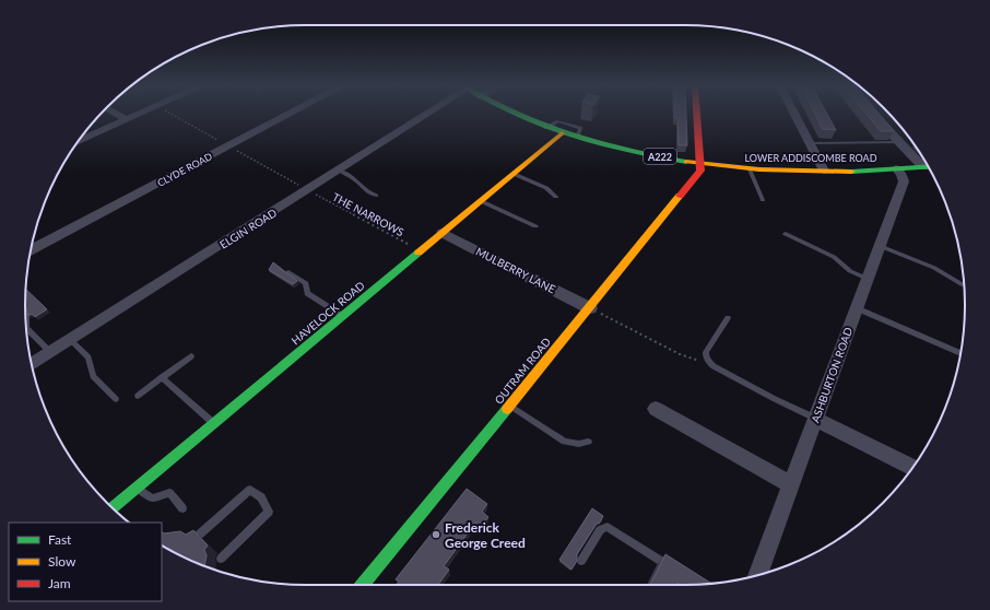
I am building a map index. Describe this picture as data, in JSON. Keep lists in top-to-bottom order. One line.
{"streets":{"street":["A222","LOWER ADDISCOMBE ROAD","CLYDE ROAD","ELGIN ROAD","MULBERRY LANE","HAVELOCK ROAD","OUTRAM ROAD","ASHBURTON ROAD"],"path":["THE NARROWS"]},"crossings":[["LOWER ADDISCOMBE ROAD","HAVELOCK ROAD"],["LOWER ADDISCOMBE ROAD","OUTRAM ROAD"],["LOWER ADDISCOMBE ROAD","ASHBURTON ROAD"],["THE NARROWS","ELGIN ROAD"],["THE NARROWS","HAVELOCK ROAD"],["MULBERRY LANE","HAVELOCK ROAD"],["MULBERRY LANE","OUTRAM ROAD"]],"places":["Frederick George Creed"],"legend":["Fast","Slow","Jam"]}
